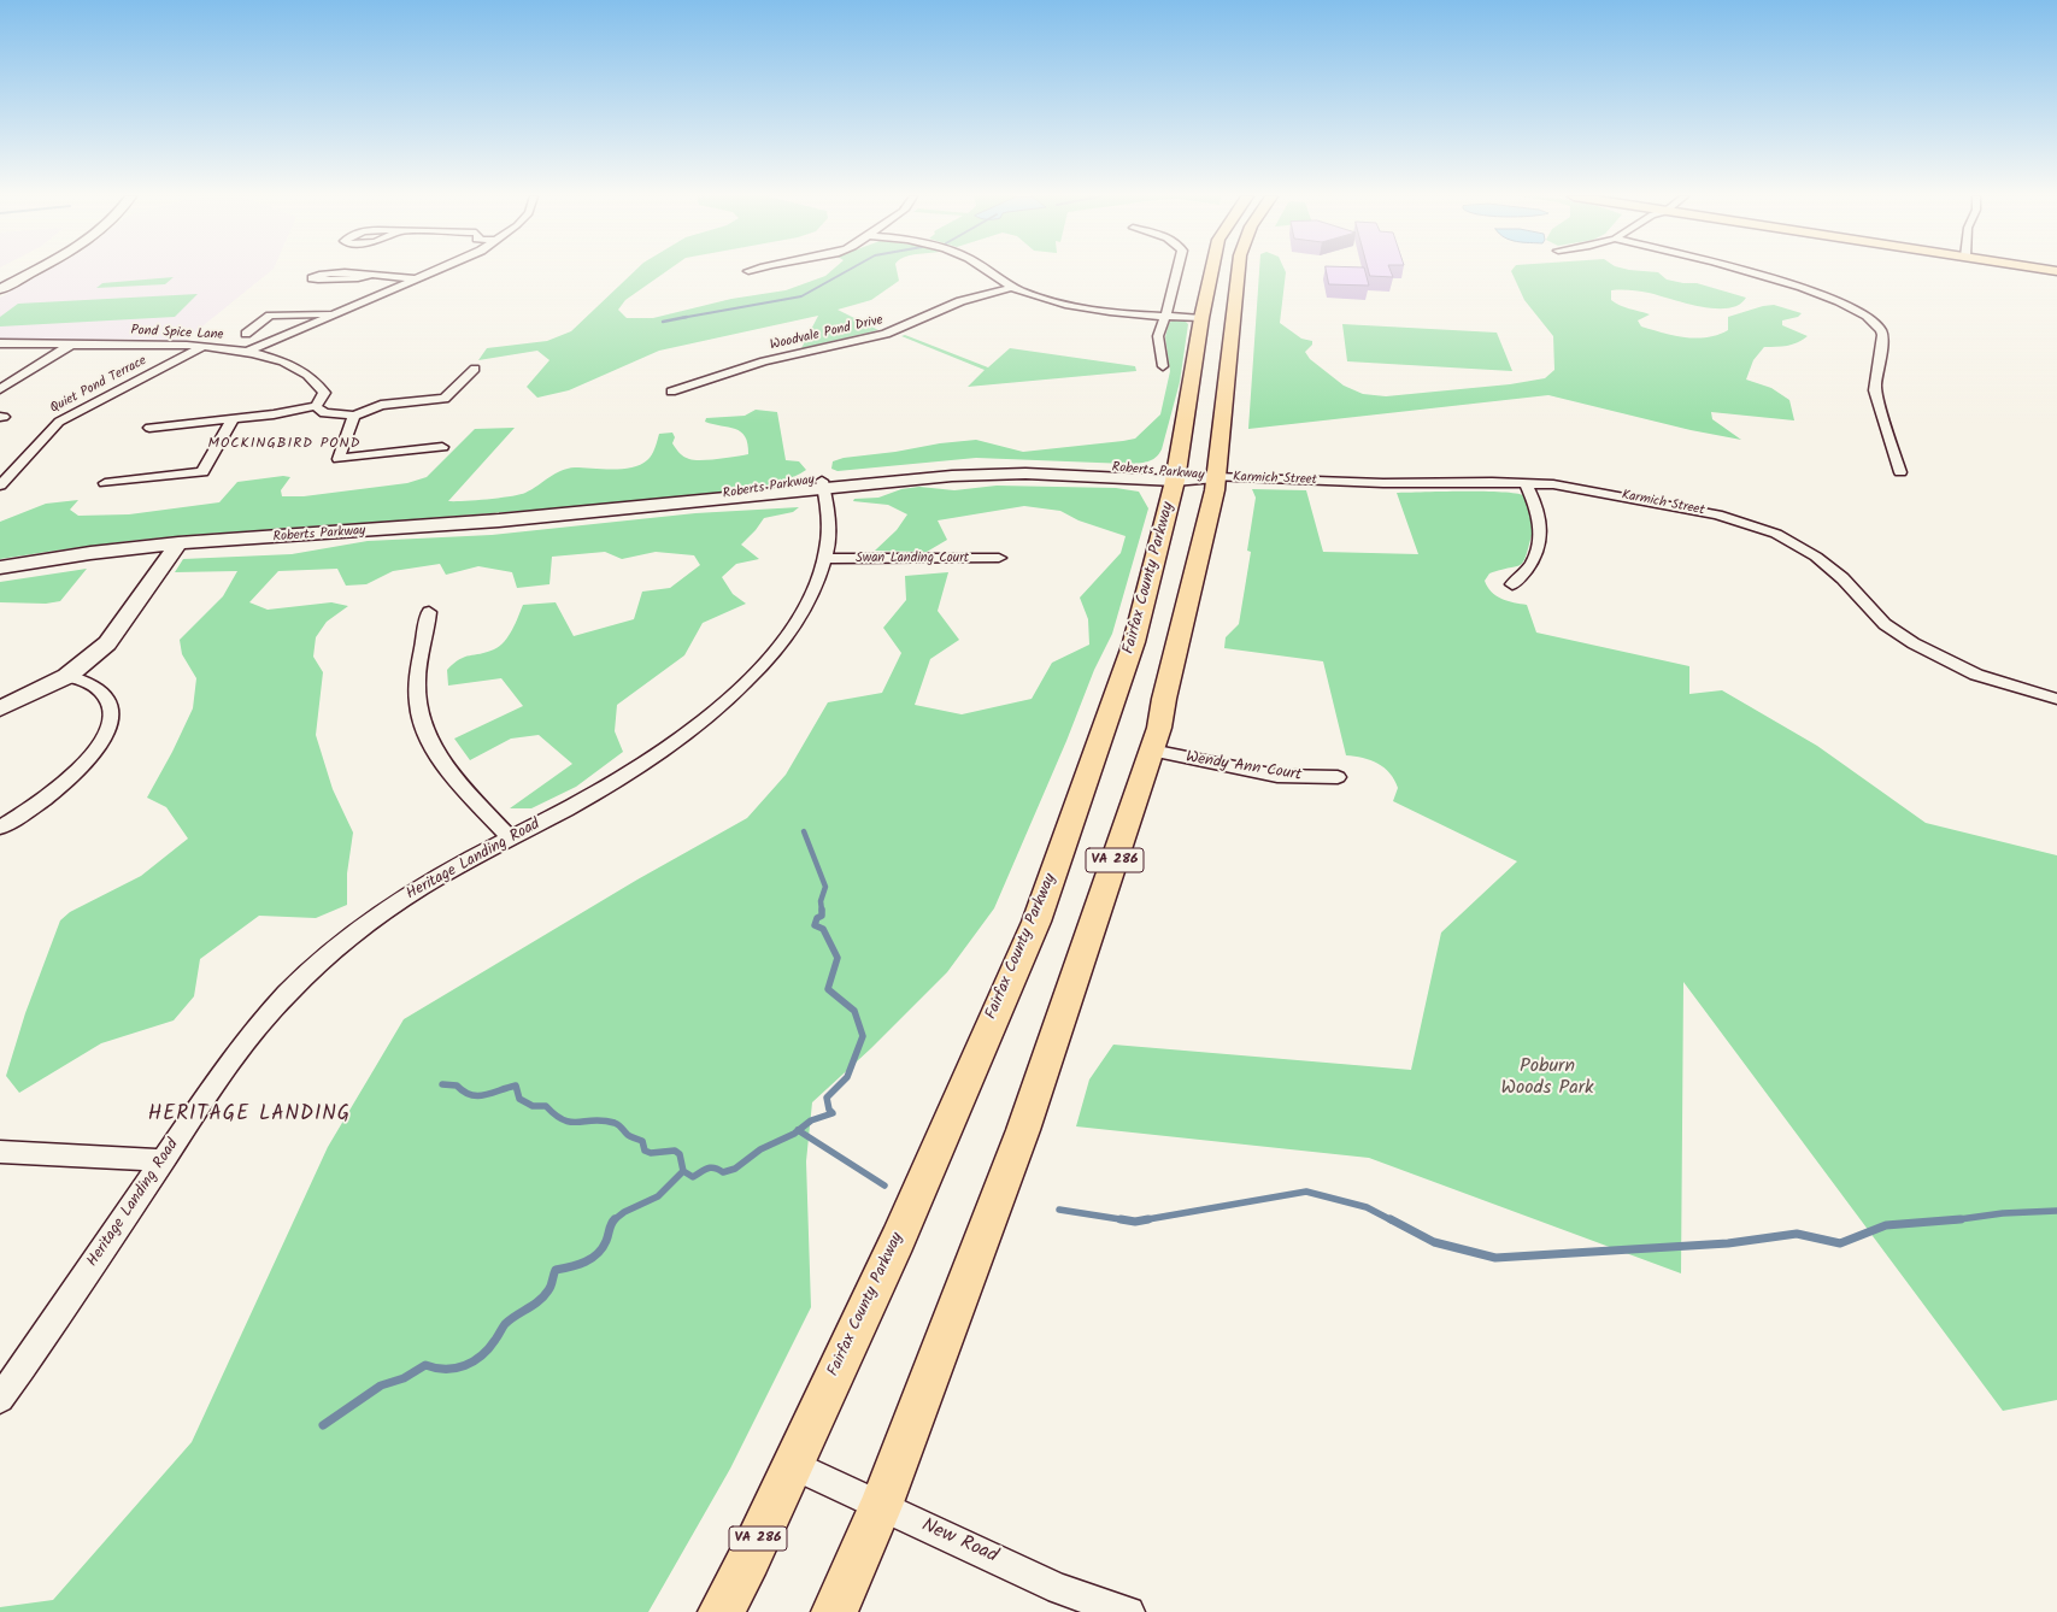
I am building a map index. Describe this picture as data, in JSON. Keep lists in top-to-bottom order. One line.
{"streets":{"main road":["Roberts Parkway","Fairfax County Parkway","VA 286"],"street":["Pond Spice Lane","Woodvale Pond Drive","Quiet Pond Terrace","Karmich Street","Swan Landing Court","Wendy Ann Court","Heritage Landing Road","New Road"]},"crossings":[["Pond Spice Lane","Quiet Pond Terrace"],["Roberts Parkway","Karmich Street"],["Roberts Parkway","Fairfax County Parkway"],["Roberts Parkway","Heritage Landing Road"],["Roberts Parkway","VA 286"],["Karmich Street","VA 286"],["Swan Landing Court","Heritage Landing Road"],["Fairfax County Parkway","New Road"],["Wendy Ann Court","VA 286"],["VA 286","New Road"]],"districts":["MOCKINGBIRD POND","HERITAGE LANDING"],"parks":["Poburn Woods Park"]}
